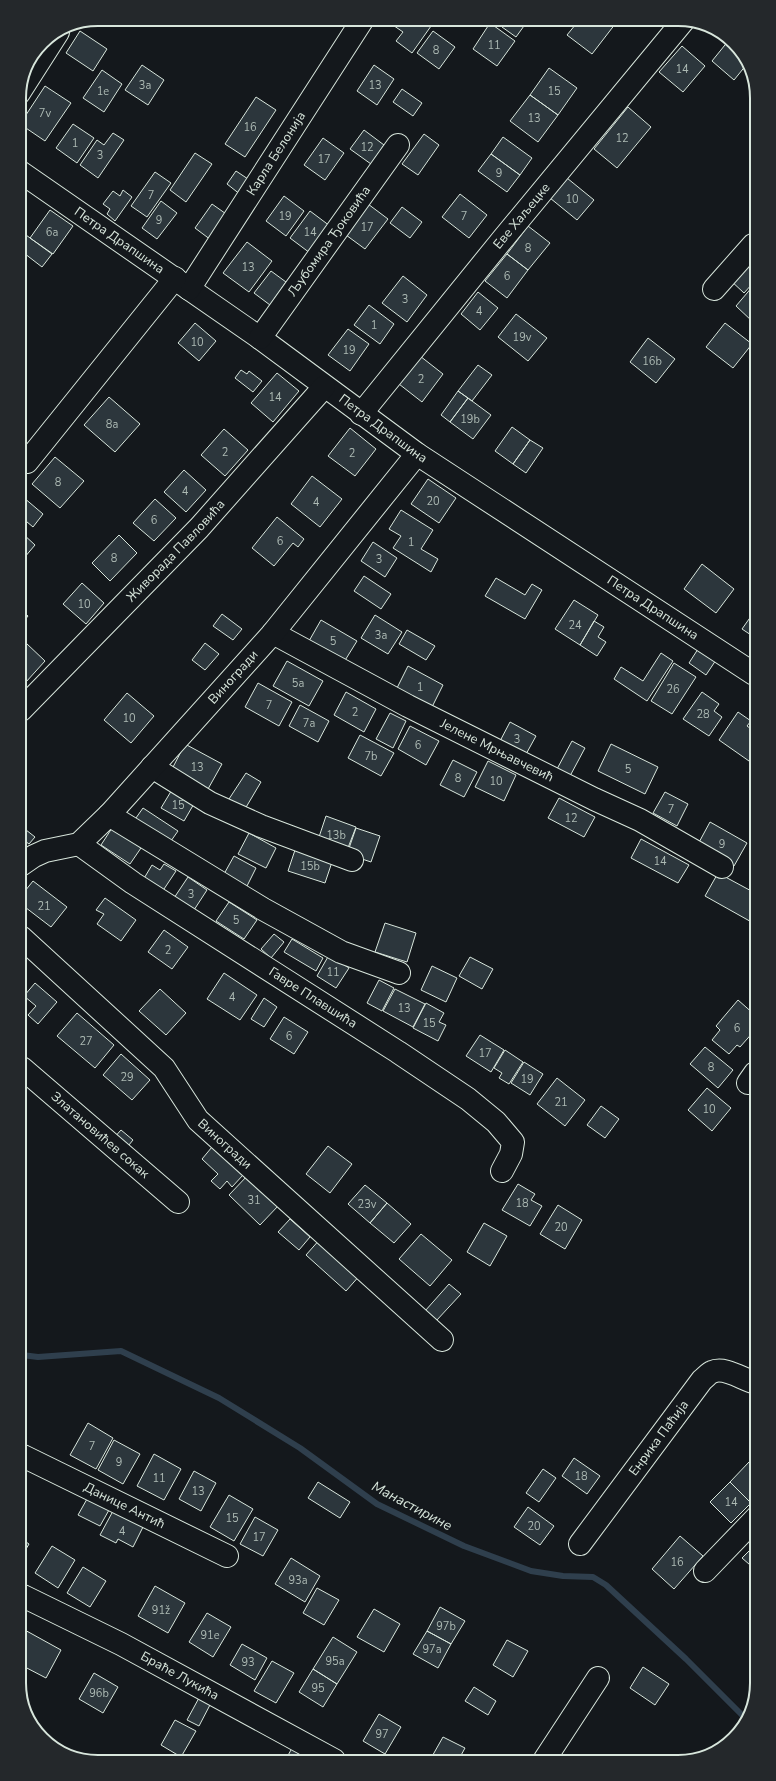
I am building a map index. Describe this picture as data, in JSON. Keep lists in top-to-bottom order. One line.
{"streets":{"street":["Карла Белонија","Еве Хаљецке","Петра Драпшина","Љубомира Ђоковића","Живорада Павловића","Виногради","Јелене Мрњавчевић","Гавре Плавшића","Златановићев сокак","Енрика Паћија","Данице Антић","Браће Лукића"]},"crossings":[["Карла Белонија","Петра Драпшина"],["Еве Хаљецке","Петра Драпшина"],["Петра Драпшина","Љубомира Ђоковића"],["Петра Драпшина","Живорада Павловића"],["Петра Драпшина","Виногради"],["Виногради","Јелене Мрњавчевић"],["Виногради","Гавре Плавшића"]],"water":["Манастирине"],"house_numbers":["11","8","14","3a","13","1e","15","7v","13","16","12","1","12","3","17","9","7","10","19","7","9","17","6a","14","8","13","6","3","4","1","19v","10","19","16b","2","14","19b","8a","2","2","8","4","20","4","6","6","1","8","3","10","24","3a","5","5a","1","26","7","2","28","10","7a","3","6","7b","13","5","8","10","15","7","12","13b","9","14","15b","3","21","5","2","11","4","13","15","6","6","27","17","8","29","19","21","10","31","18","23v","20","7","9","18","11","13","14","15","20","4","17","16","93a","91ž","97b","91e","97a","95a","93","95","96b","97"]}
